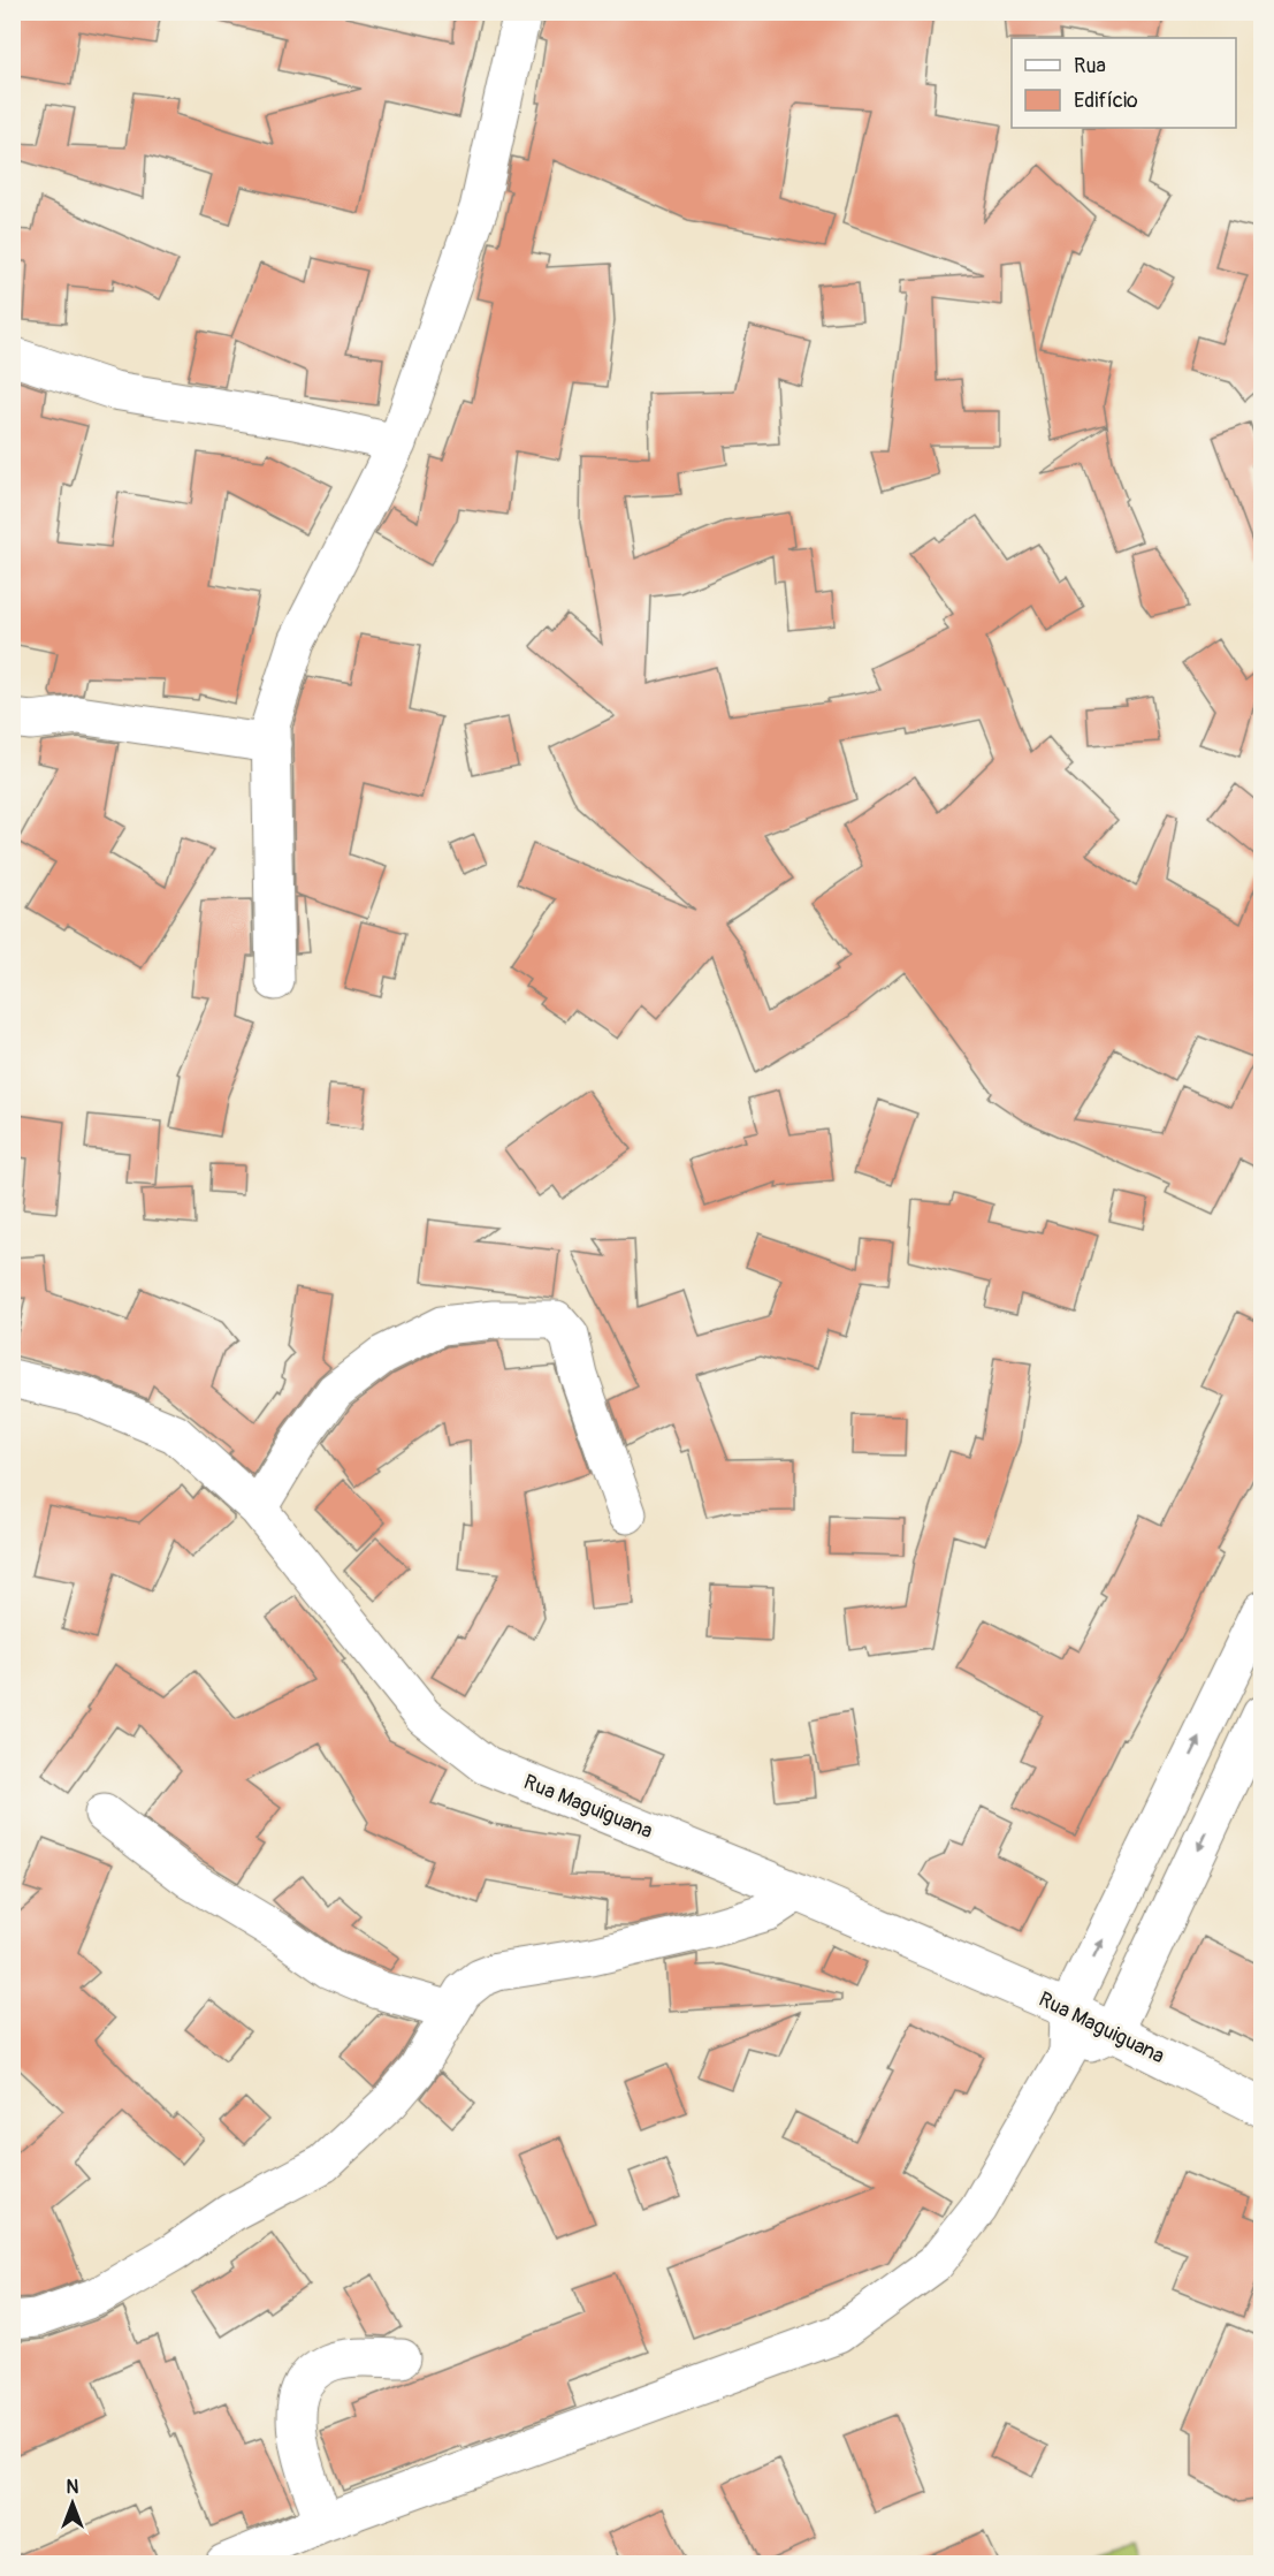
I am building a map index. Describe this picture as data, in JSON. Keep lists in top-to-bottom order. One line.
{"streets":{"street":["Rua Maguiguana"]},"legend":["Rua","Edifício"],"north":"top"}
